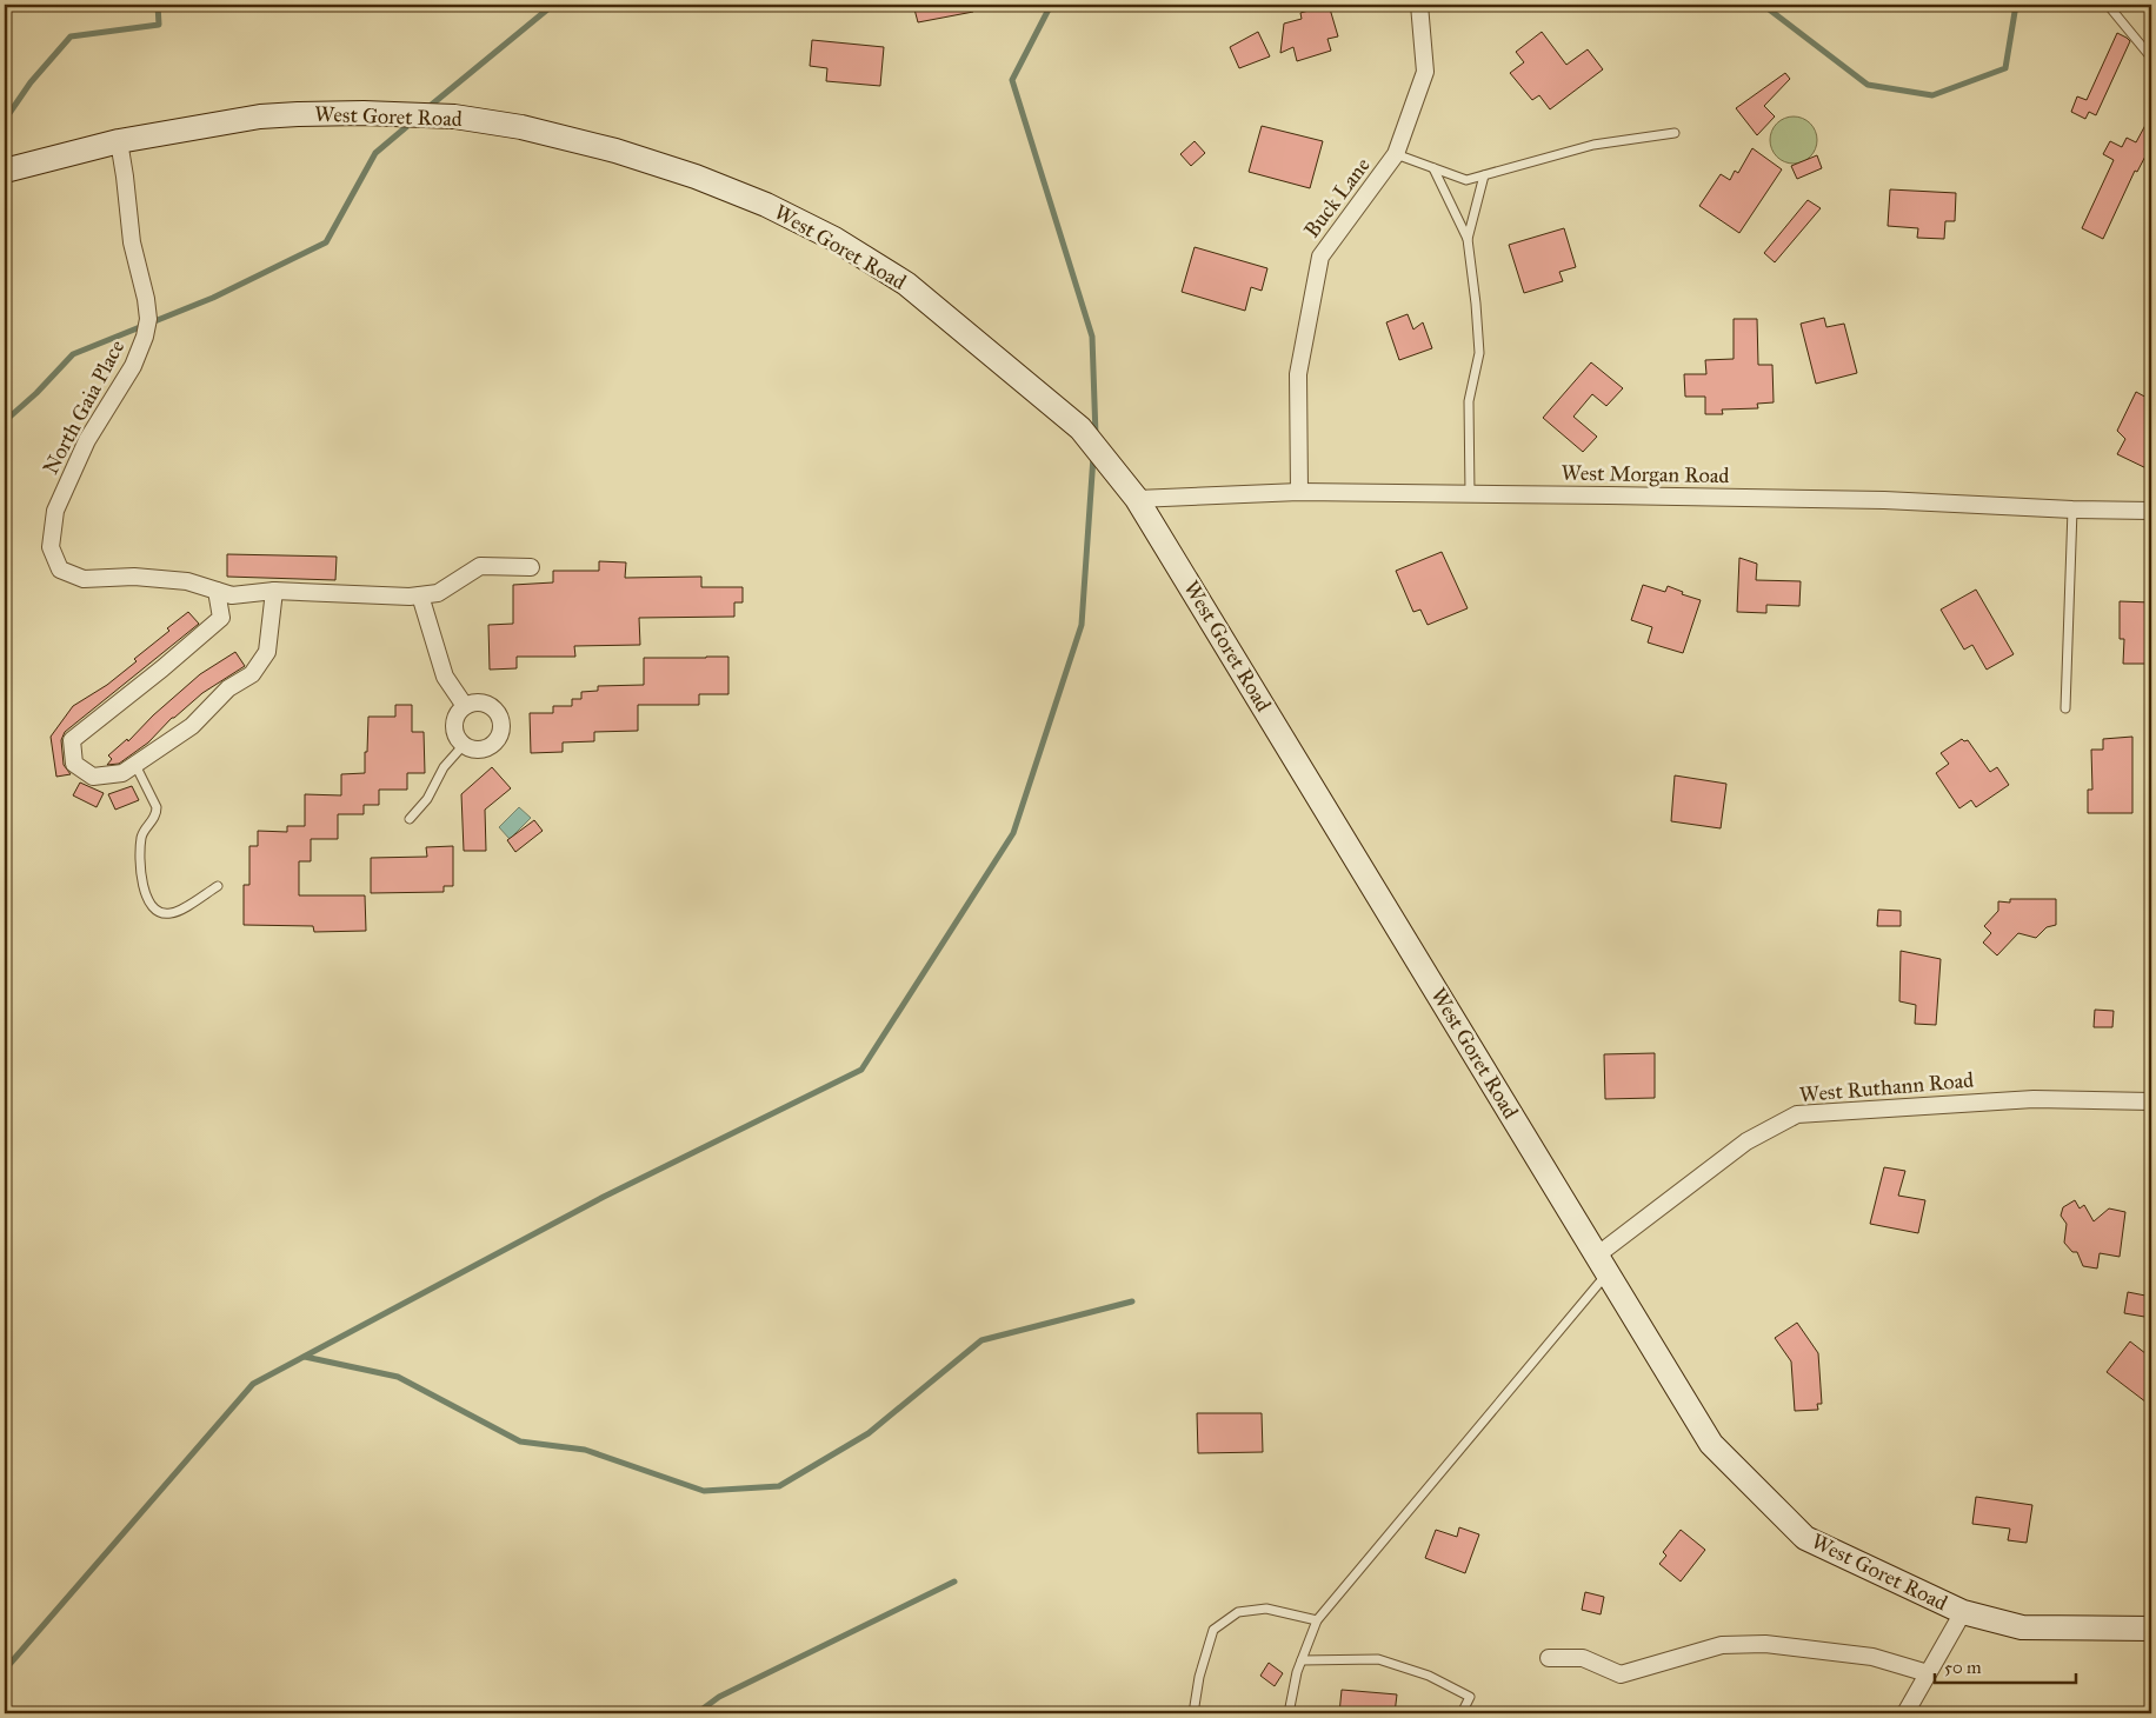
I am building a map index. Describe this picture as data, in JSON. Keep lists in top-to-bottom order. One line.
{"streets":{"street":["West Goret Road","Buck Lane","North Gaia Place","West Morgan Road","West Ruthann Road"]},"crossings":[["West Goret Road","North Gaia Place"],["West Goret Road","West Morgan Road"],["West Goret Road","West Ruthann Road"],["Buck Lane","West Morgan Road"]],"scale_bar":"50 m"}
